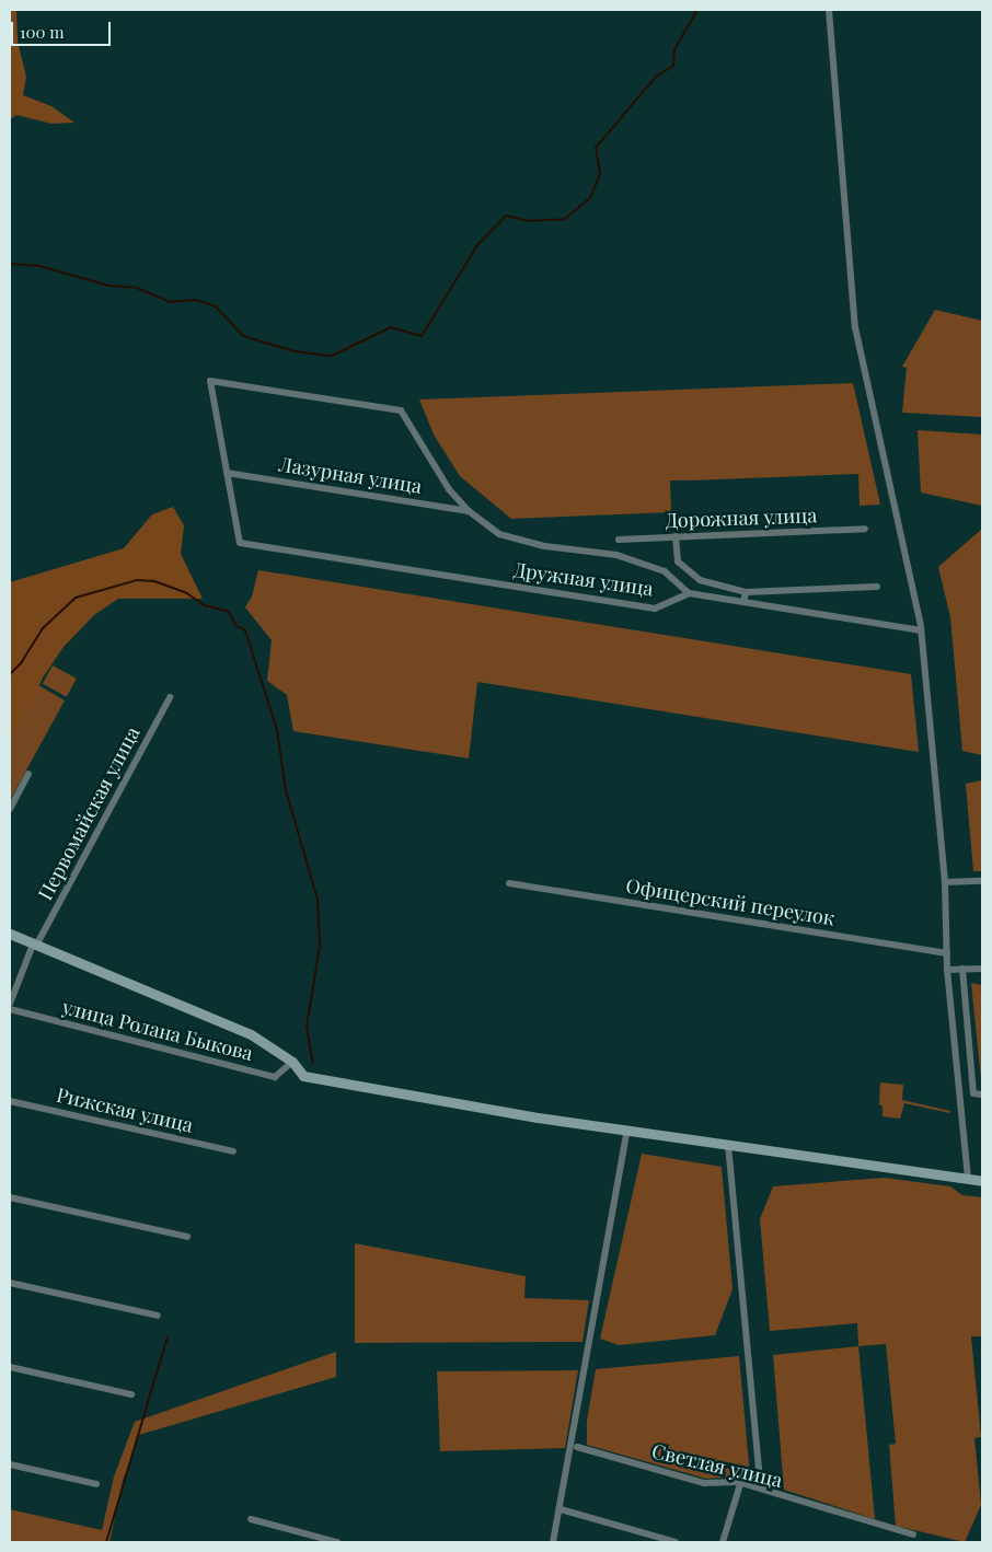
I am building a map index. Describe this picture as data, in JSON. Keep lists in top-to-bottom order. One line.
{"streets":{"street":["Лазурная улица","Дорожная улица","Дружная улица","Первомайская улица","Офицерский переулок","улица Ролана Быкова","Рижская улица","Светлая улица"]},"crossings":[["Лазурная улица","Дружная улица"]],"scale_bar":"100 m"}
